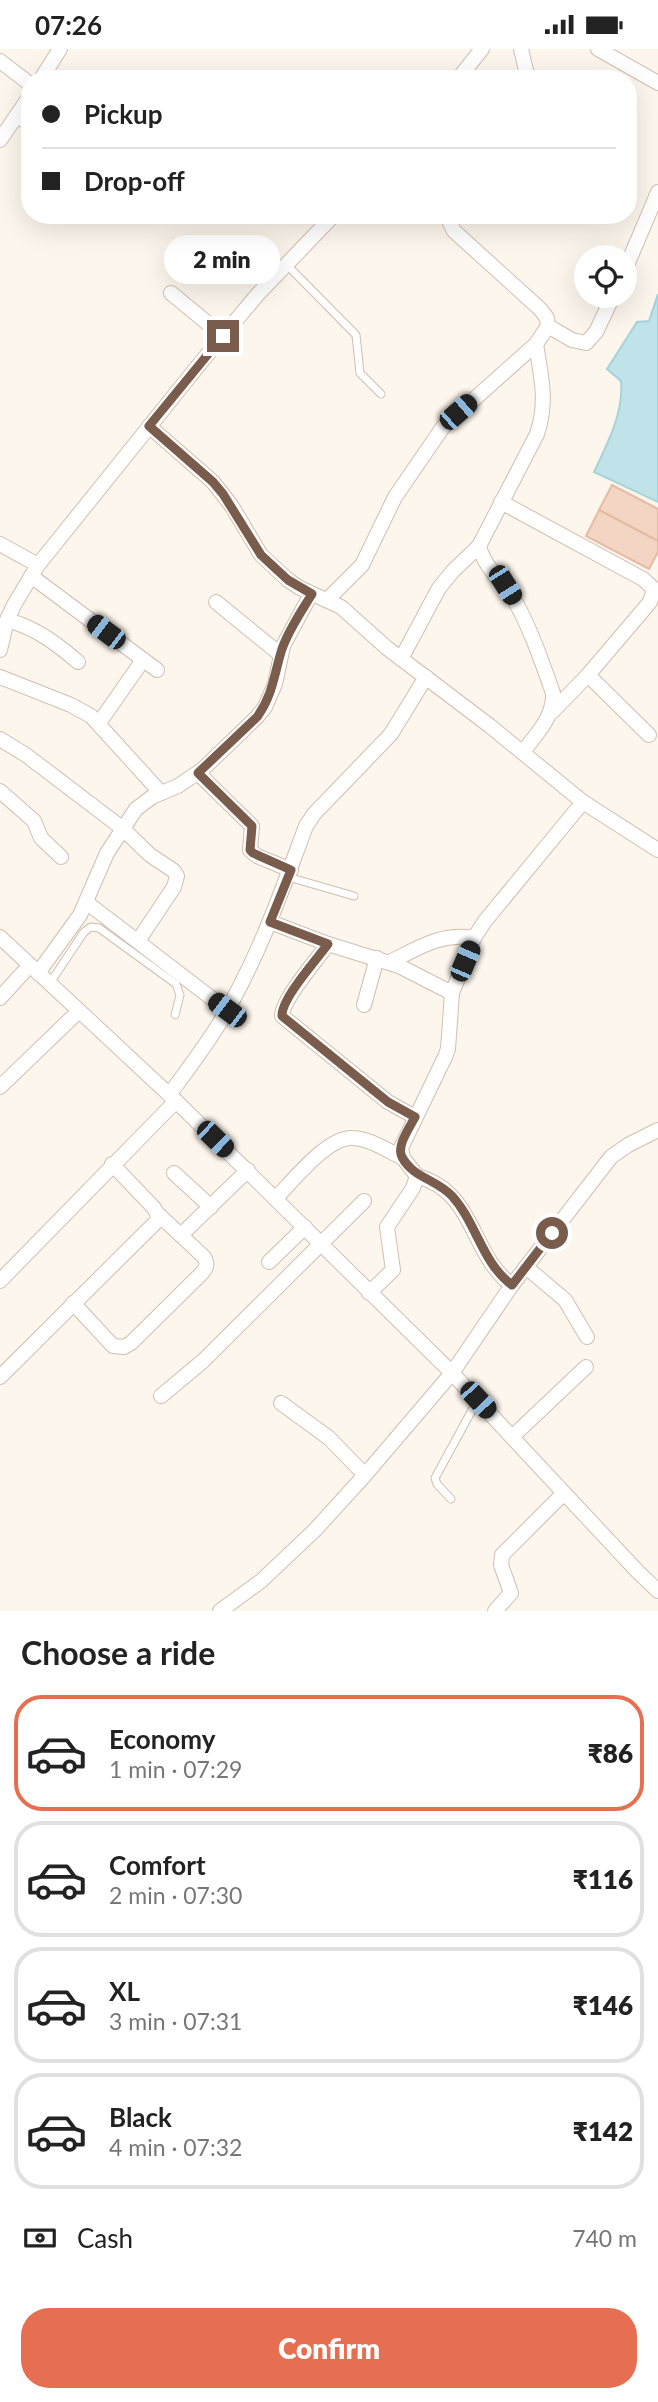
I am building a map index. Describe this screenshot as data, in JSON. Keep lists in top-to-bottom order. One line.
{"page":{"status":"07:26","banner":["Pickup","Drop-off"],"bubble":"2 min","heading":"Choose a ride","list":[{"name":"Economy","note":"1 min · 07:29","value":"₹86"},{"name":"Comfort","note":"2 min · 07:30","value":"₹116"},{"name":"XL","note":"3 min · 07:31","value":"₹146"},{"name":"Black","note":"4 min · 07:32","value":"₹142"}],"pay":["Cash","740 m"],"buttons":"Confirm"}}
